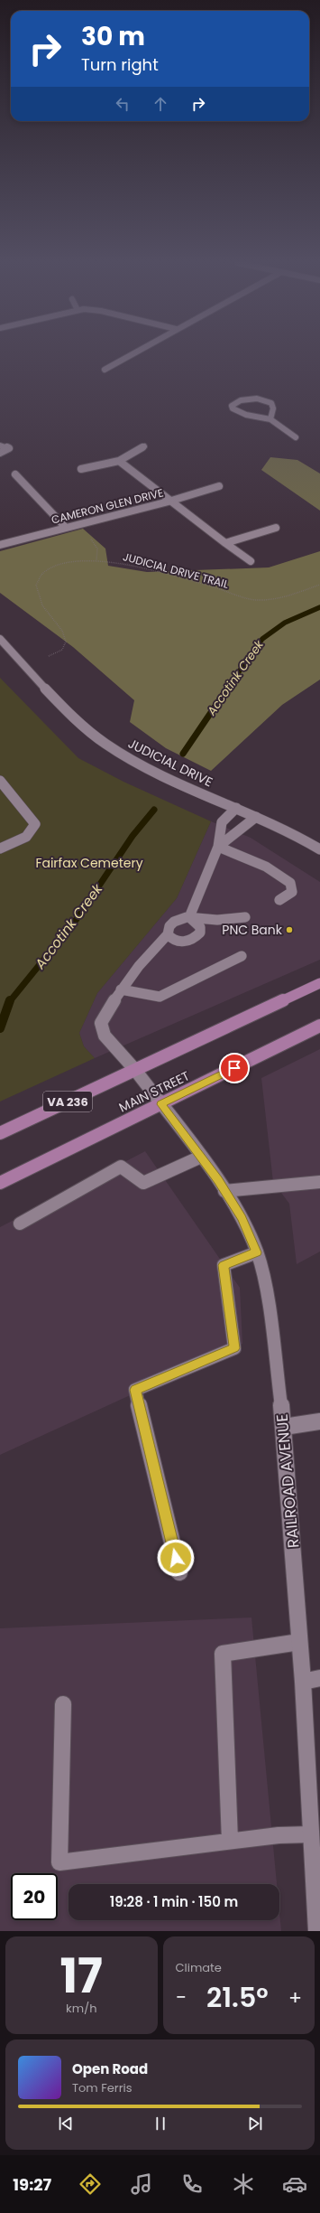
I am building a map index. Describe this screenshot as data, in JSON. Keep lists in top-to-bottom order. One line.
{"streets":{"main road":["MAIN STREET","VA 236"],"street":["CAMERON GLEN DRIVE","JUDICIAL DRIVE","RAILROAD AVENUE"],"path":["JUDICIAL DRIVE TRAIL"]},"crossings":[["MAIN STREET","RAILROAD AVENUE"],["VA 236","RAILROAD AVENUE"]],"water":["Accotink Creek"],"parks":["Fairfax Cemetery"],"places":["PNC Bank"],"page":{"turn":["30 m","Turn right"],"limit":"20","trip":"19:28 · 1 min · 150 m","tile":[["17","km/h"],"Climate"],"heat":["−","21.5°","+"],"song":["Open Road","Tom Ferris"],"tabs":"19:27"}}
